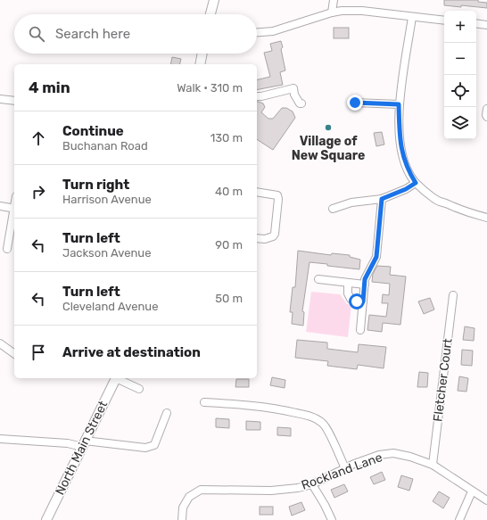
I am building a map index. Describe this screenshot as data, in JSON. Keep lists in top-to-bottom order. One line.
{"streets":{"main road":["North Main Street"],"street":["Fletcher Court","Rockland Lane"]},"crossings":[["Fletcher Court","Rockland Lane"]],"places":["Village of New Square"],"page":{"map_buttons":["+","−"],"search":"Search here","heading":["4 min","Walk · 310 m"],"list":[["Continue","Buchanan Road","130 m"],["Turn right","Harrison Avenue","40 m"],["Turn left","Jackson Avenue","90 m"],["Turn left","Cleveland Avenue","50 m"],"Arrive at destination"]}}
